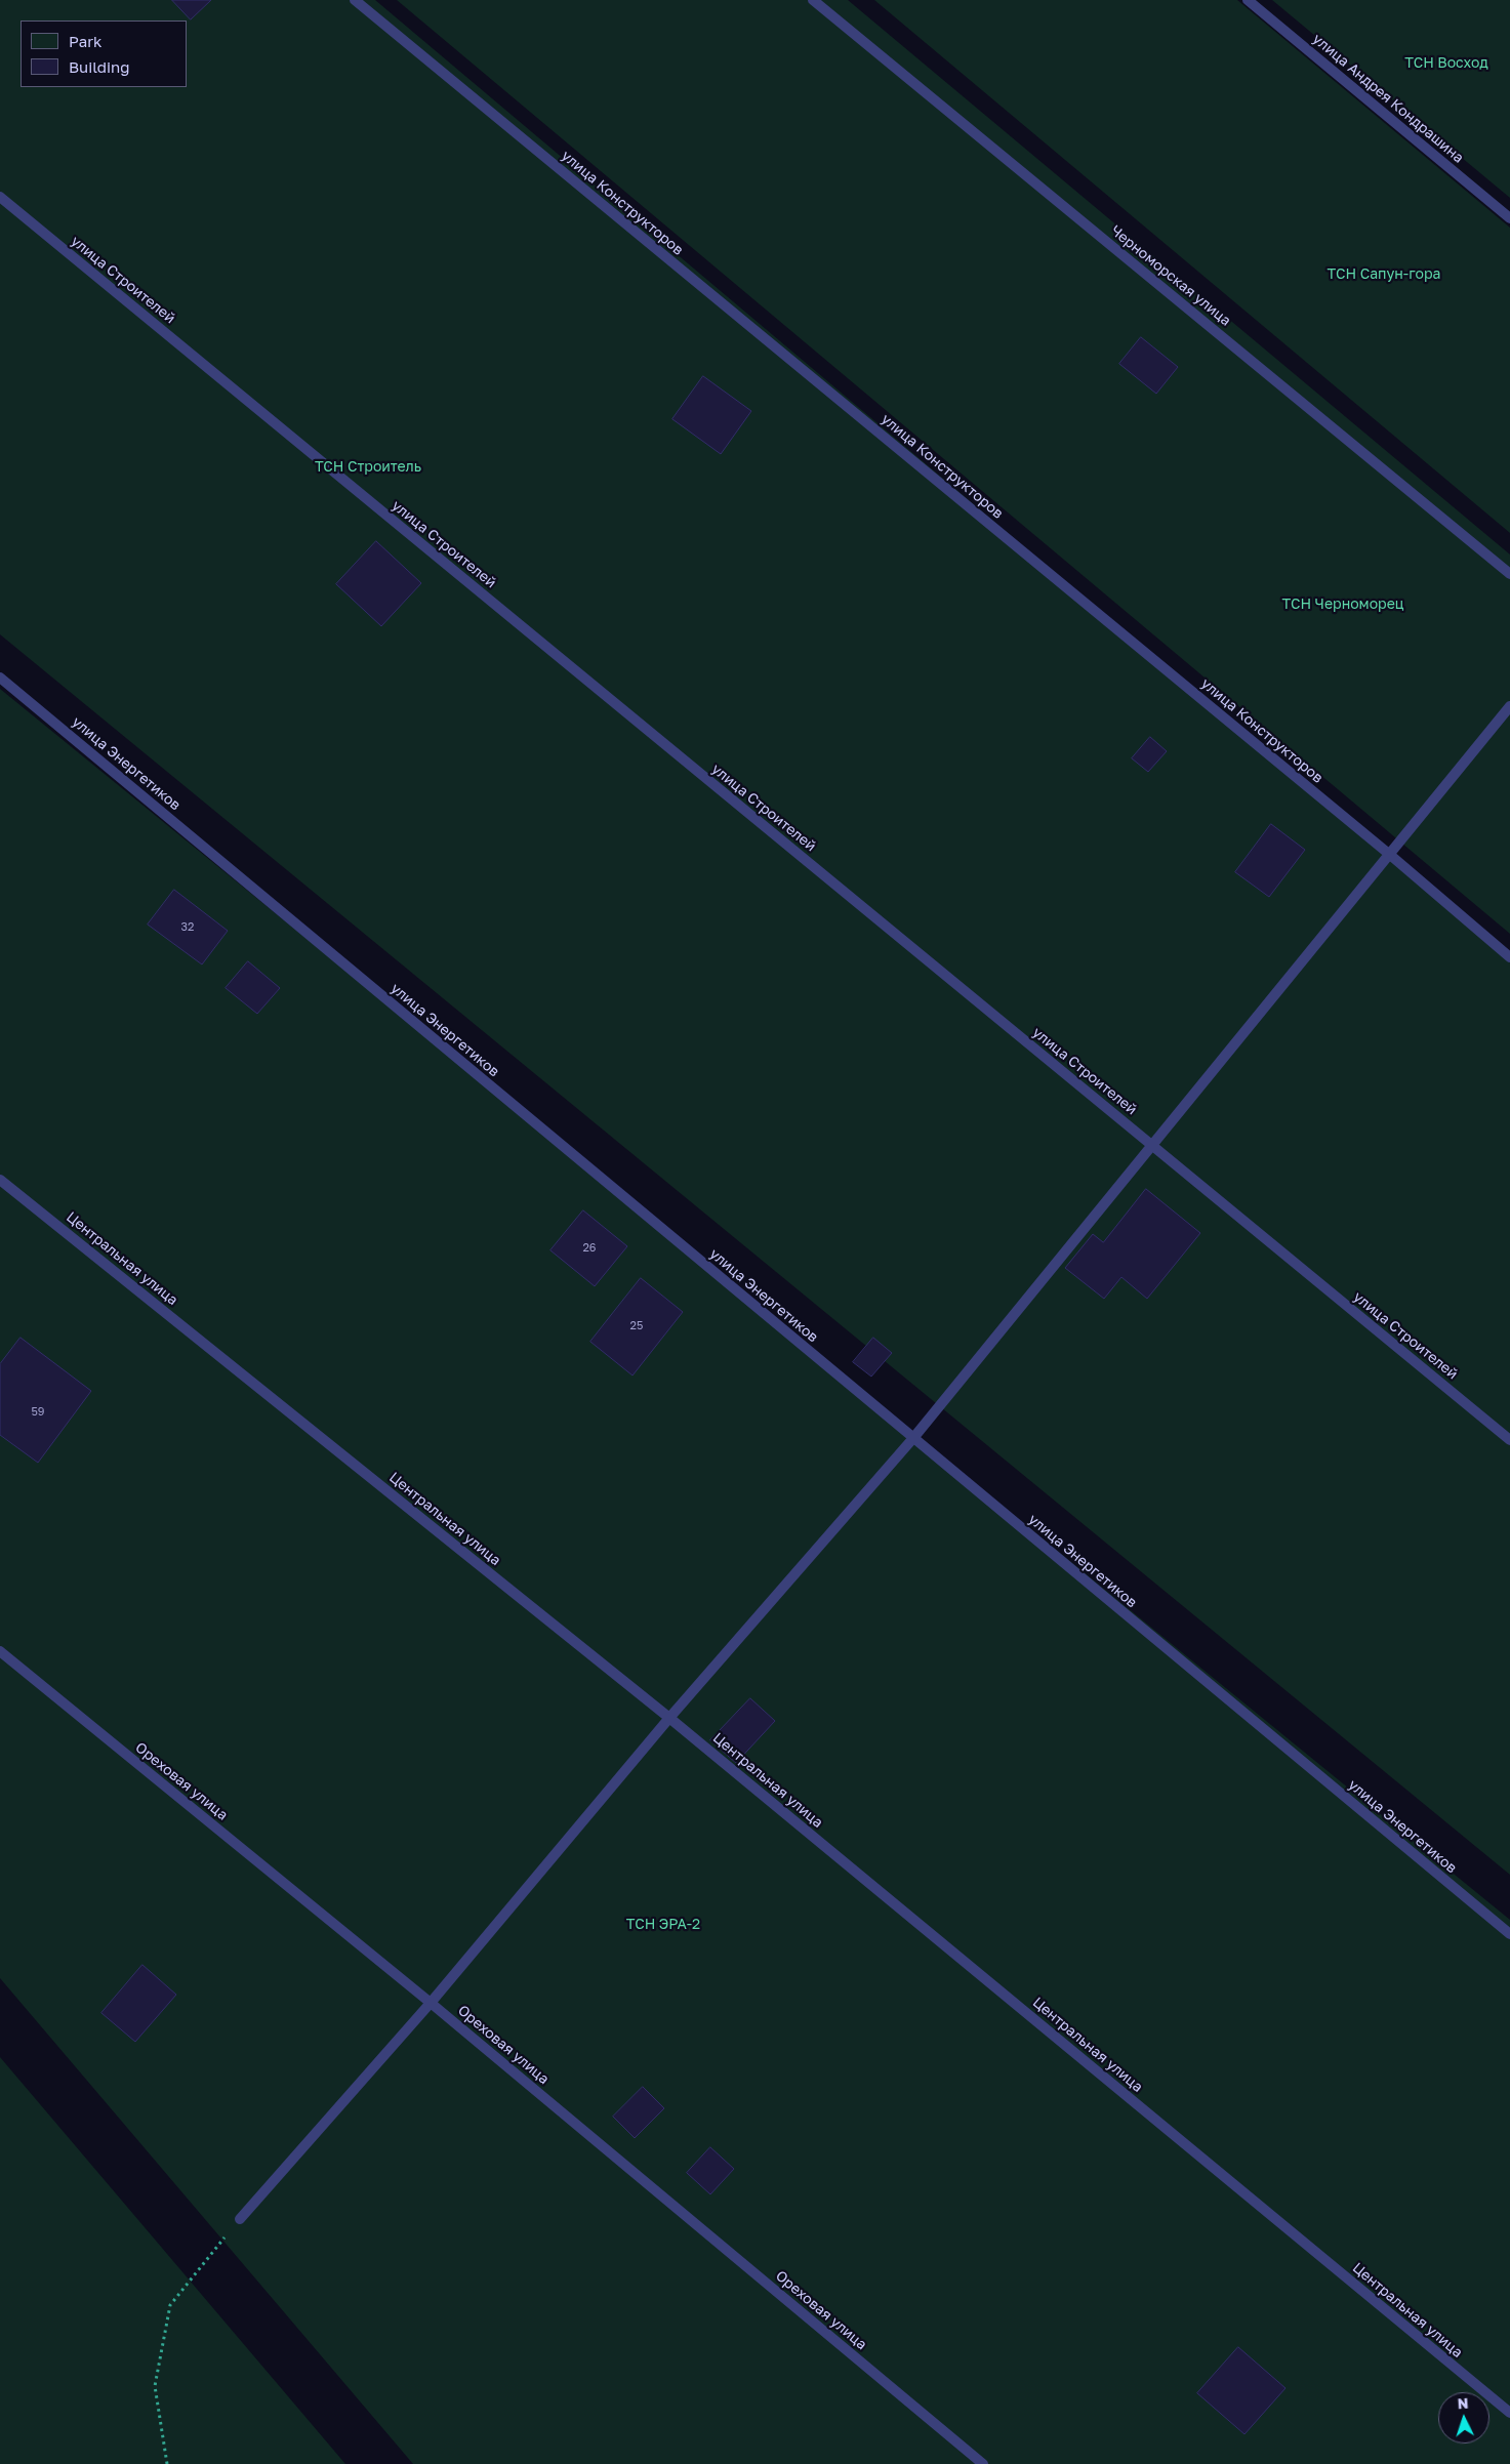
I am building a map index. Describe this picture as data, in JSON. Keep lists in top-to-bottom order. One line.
{"streets":{"lane":["улица Андрея Кондрашина","улица Конструкторов","Черноморская улица","улица Строителей","улица Энергетиков","Центральная улица","Ореховая улица"]},"parks":["ТСН Восход","ТСН Сапун-гора","ТСН Строитель","ТСН Черноморец","ТСН ЭРА-2"],"house_numbers":["32","26","25","59"],"legend":["Park","Building"],"north":"top"}
